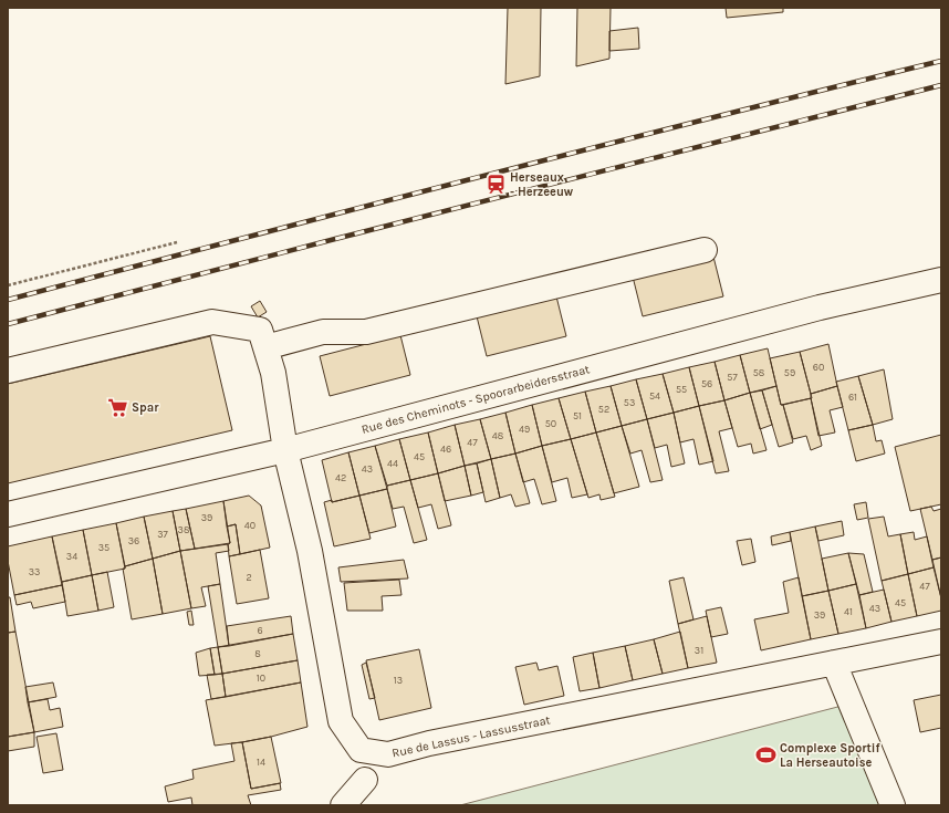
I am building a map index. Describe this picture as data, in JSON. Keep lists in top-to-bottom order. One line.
{"streets":{"street":["Rue des Cheminots - Spoorarbeidersstraat","Rue de Lassus - Lassusstraat"]},"crossings":[["Rue des Cheminots - Spoorarbeidersstraat","Rue de Lassus - Lassusstraat"]],"places":{"station":["Herseaux - Herzeeuw"],"supermarket":["Spar"],"sports":["Complexe Sportif La Herseautoise"]},"house_numbers":["60","58","59","57","56","55","54","61","53","52","51","50","49","48","47","46","45","44","43","42","39","40","38","37","36","35","34","33","2","47","45","43","41","39","6","31","8","10","13","14"]}
